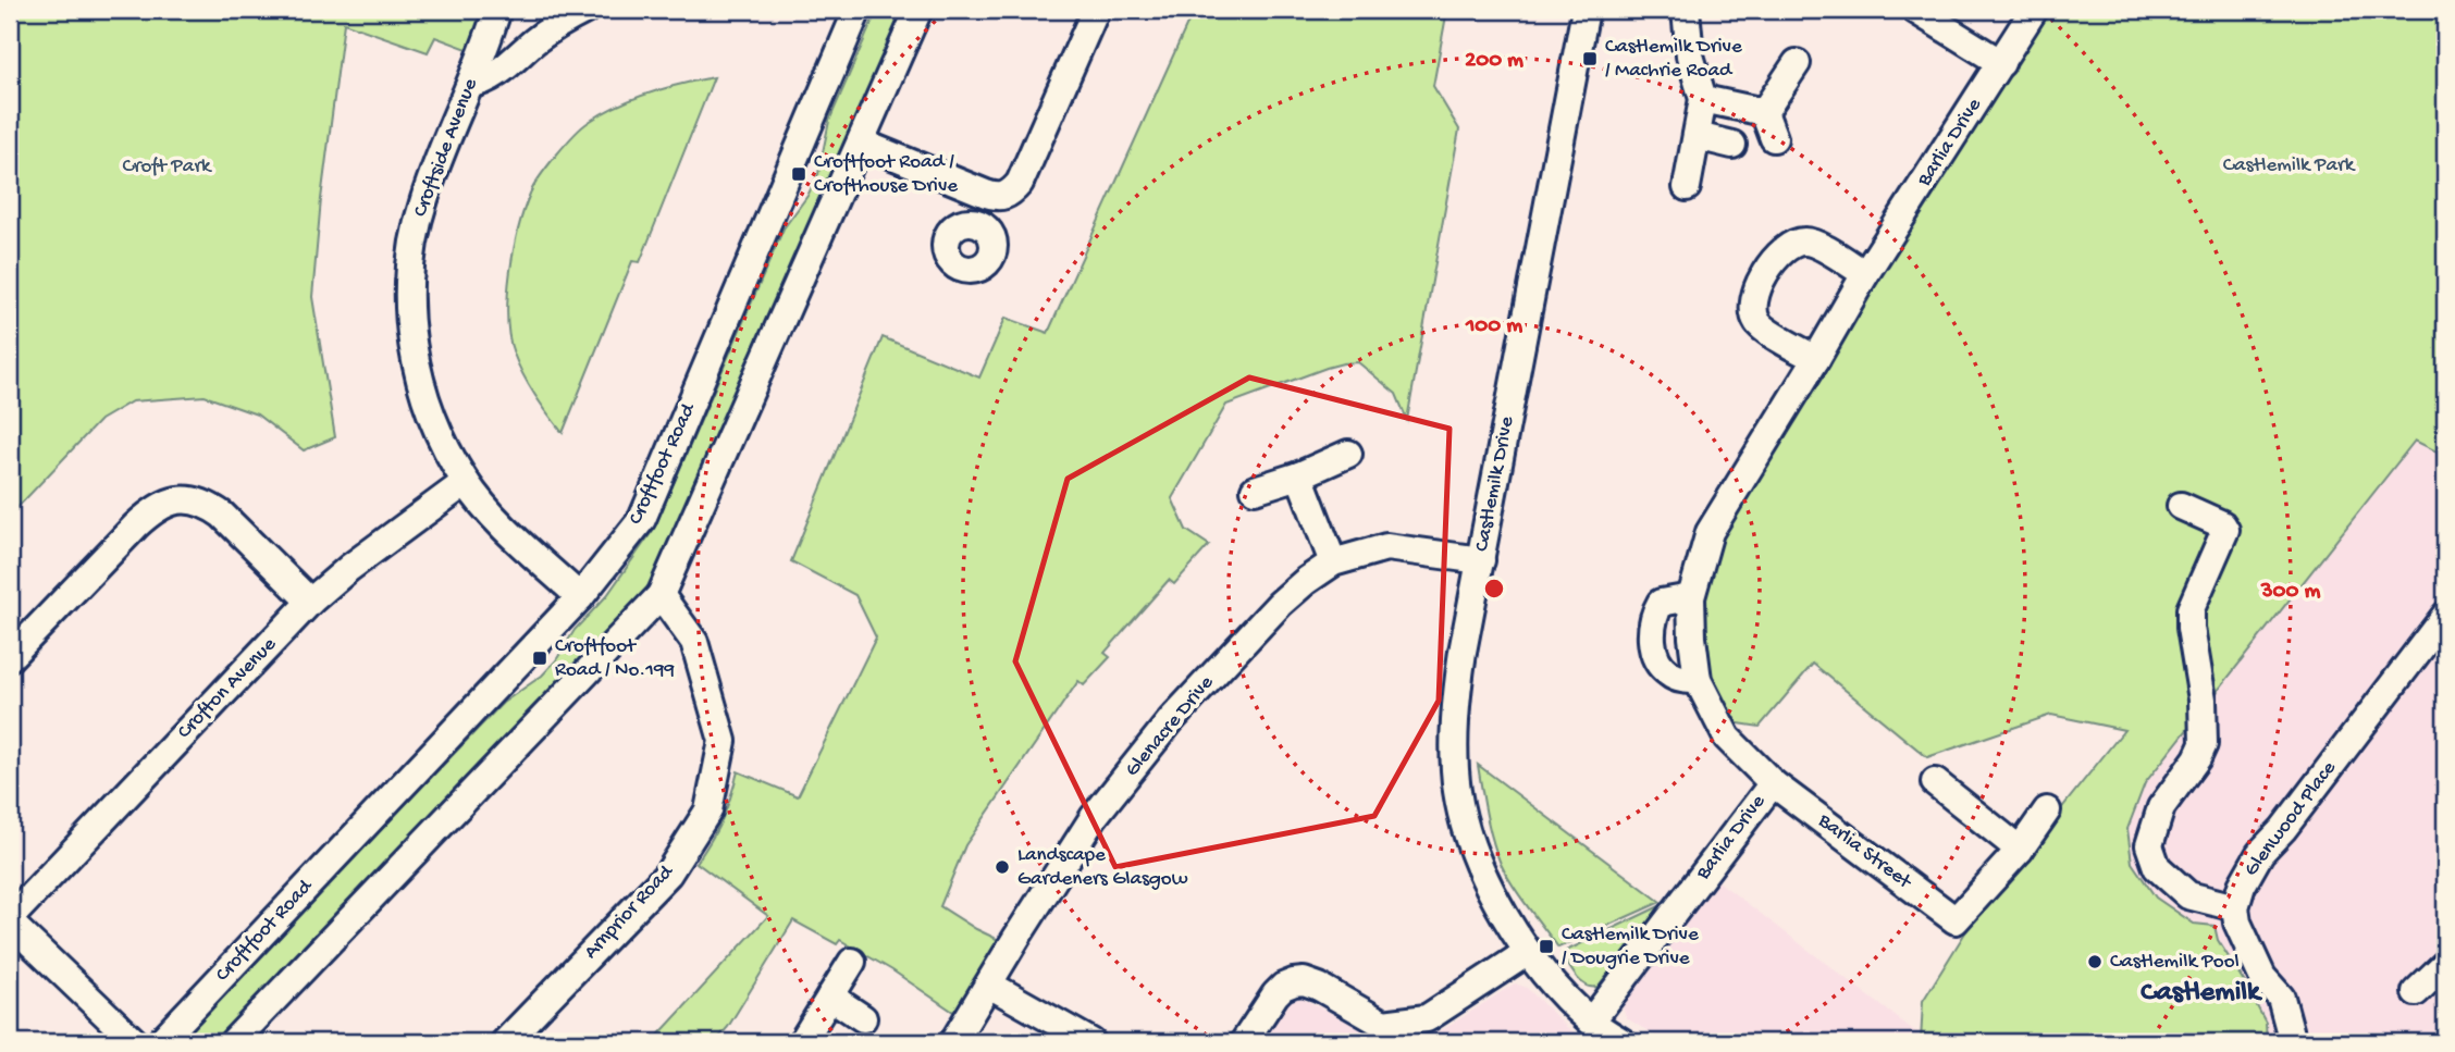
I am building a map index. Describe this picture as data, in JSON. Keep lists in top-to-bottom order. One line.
{"streets":{"street":["Barlia Drive","Croftside Avenue","Croftfoot Road","Castlemilk Drive","Crofton Avenue","Glenacre Drive","Glenwood Place","Barlia Street","Arnprior Road"]},"crossings":[["Barlia Drive","Castlemilk Drive"],["Barlia Drive","Barlia Street"],["Croftside Avenue","Croftfoot Road"],["Croftside Avenue","Crofton Avenue"],["Castlemilk Drive","Glenacre Drive"]],"districts":["Castlemilk"],"parks":["Castlemilk Park","Croft Park"],"places":{"transit":["Castlemilk Drive / Machrie Road","Croftfoot Road / Crofthouse Drive","Croftfoot Road / No.199","Castlemilk Drive / Dougrie Drive"],"other":["Landscape Gardeners Glasgow","Castlemilk Pool"]},"rings":["200 m","100 m","300 m"]}
